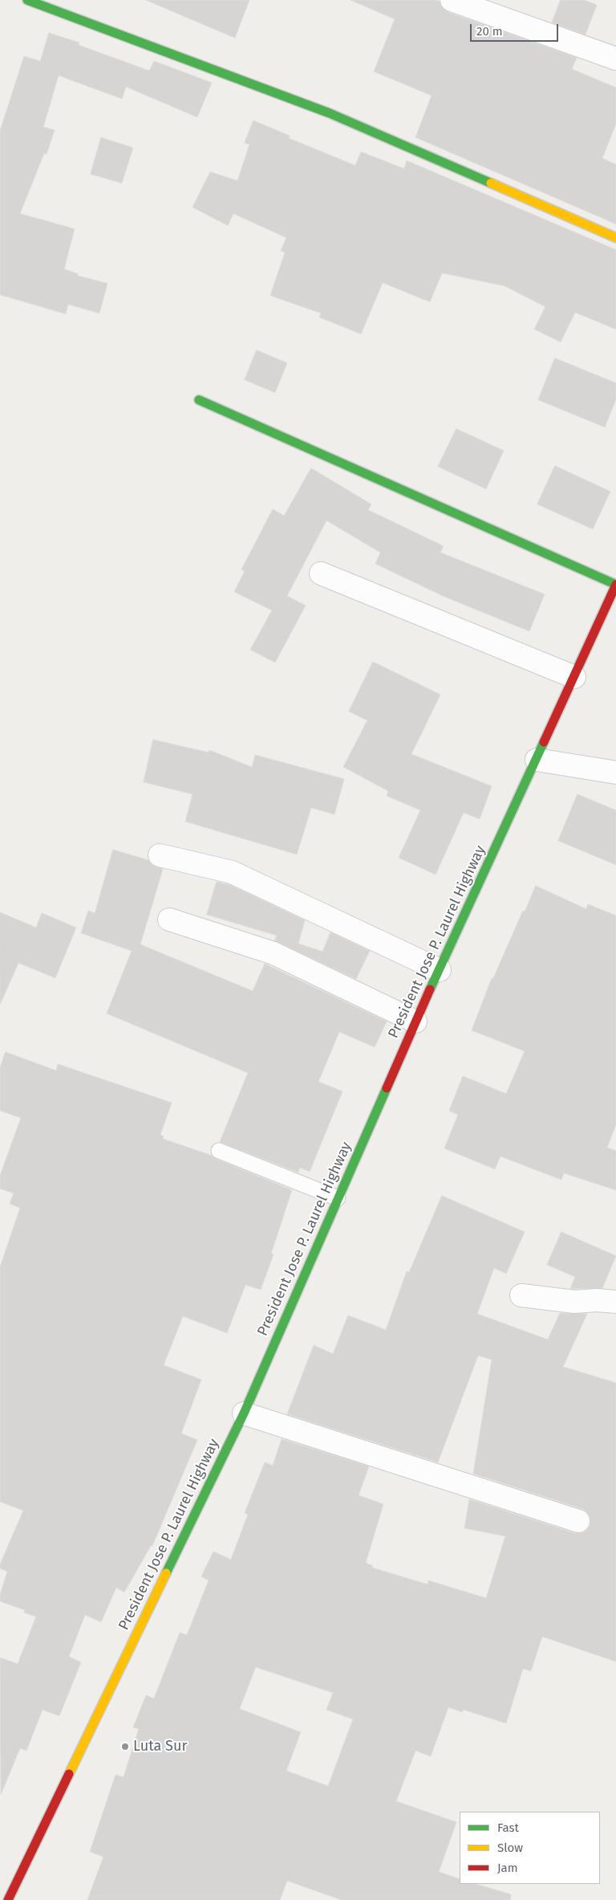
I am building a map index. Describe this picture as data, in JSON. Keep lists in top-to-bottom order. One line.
{"streets":{"main road":["President Jose P. Laurel Highway"]},"places":["Luta Sur"],"legend":["Fast","Slow","Jam"],"scale_bar":"20 m"}
